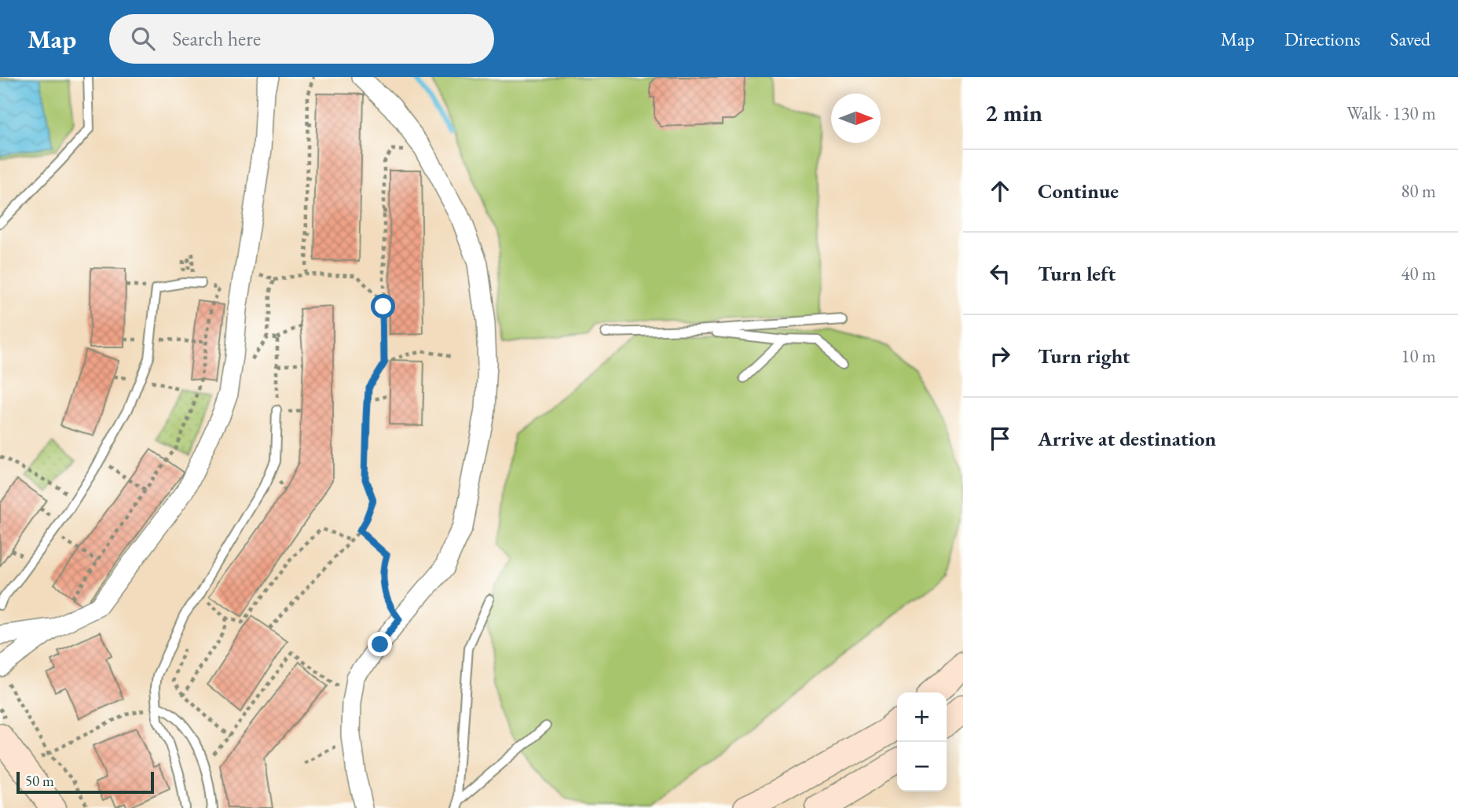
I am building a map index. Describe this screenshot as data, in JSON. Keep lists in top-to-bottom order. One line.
{"scale_bar":"50 m","north":"right","page":{"header":"Map","search":"Search here","nav":["Map","Directions","Saved"],"heading":["2 min","Walk · 130 m"],"list":[["Continue","80 m"],["Turn left","40 m"],["Turn right","10 m"],"Arrive at destination"],"map_buttons":["+","−"],"scale":"50 m"}}
